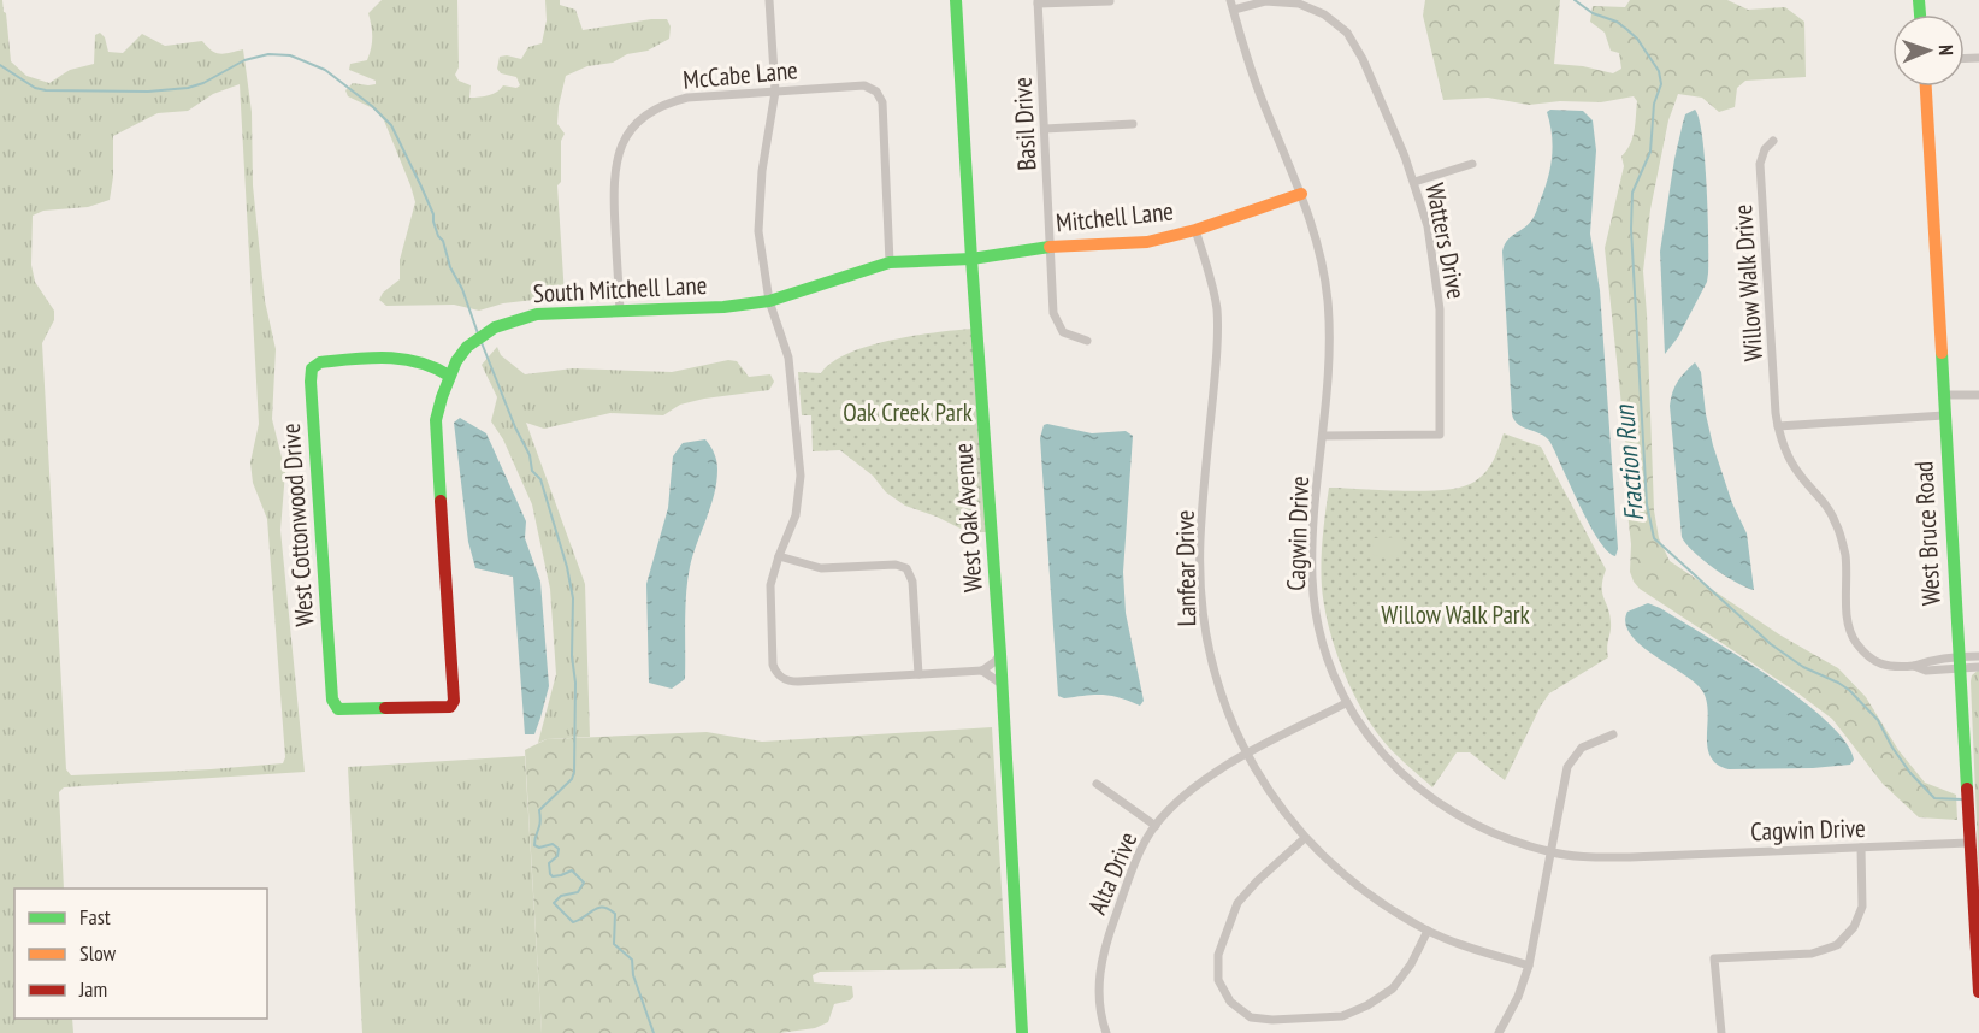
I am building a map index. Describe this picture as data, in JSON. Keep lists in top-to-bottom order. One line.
{"streets":{"street":["McCabe Lane","Basil Drive","Mitchell Lane","Watters Drive","Willow Walk Drive","South Mitchell Lane","West Oak Avenue","West Cottonwood Drive","Cagwin Drive","West Bruce Road","Lanfear Drive","Alta Drive"]},"crossings":[["McCabe Lane","South Mitchell Lane"],["Basil Drive","Mitchell Lane"],["Mitchell Lane","South Mitchell Lane"],["Mitchell Lane","West Oak Avenue"],["Mitchell Lane","Cagwin Drive"],["Mitchell Lane","Lanfear Drive"],["Watters Drive","Cagwin Drive"],["Willow Walk Drive","West Bruce Road"],["South Mitchell Lane","West Oak Avenue"],["South Mitchell Lane","West Cottonwood Drive"],["Cagwin Drive","West Bruce Road"],["Cagwin Drive","Alta Drive"],["Lanfear Drive","Alta Drive"]],"water":["Fraction Run"],"parks":["Oak Creek Park","Willow Walk Park"],"legend":["Fast","Slow","Jam"],"north":"right"}
